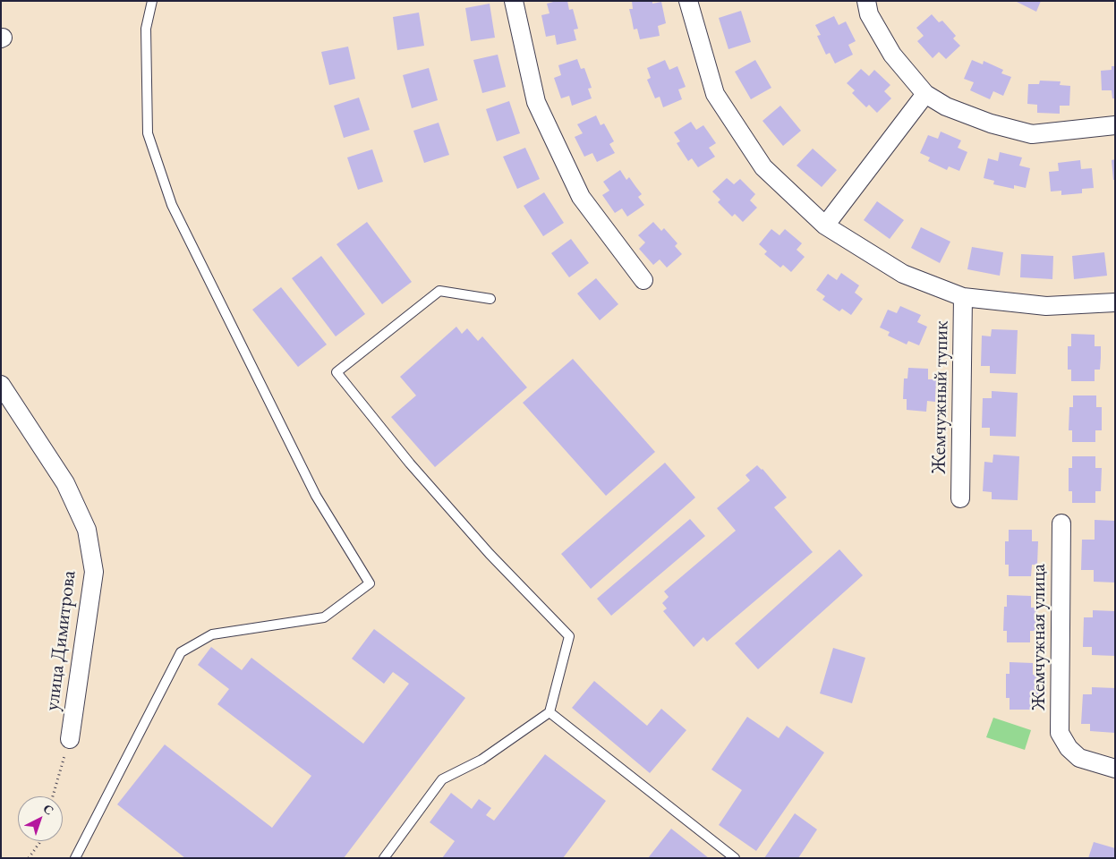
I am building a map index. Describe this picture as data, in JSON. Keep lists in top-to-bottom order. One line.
{"streets":{"street":["Жемчужный тупик","Жемчужная улица","улица Димитрова"]},"north":"top right"}
